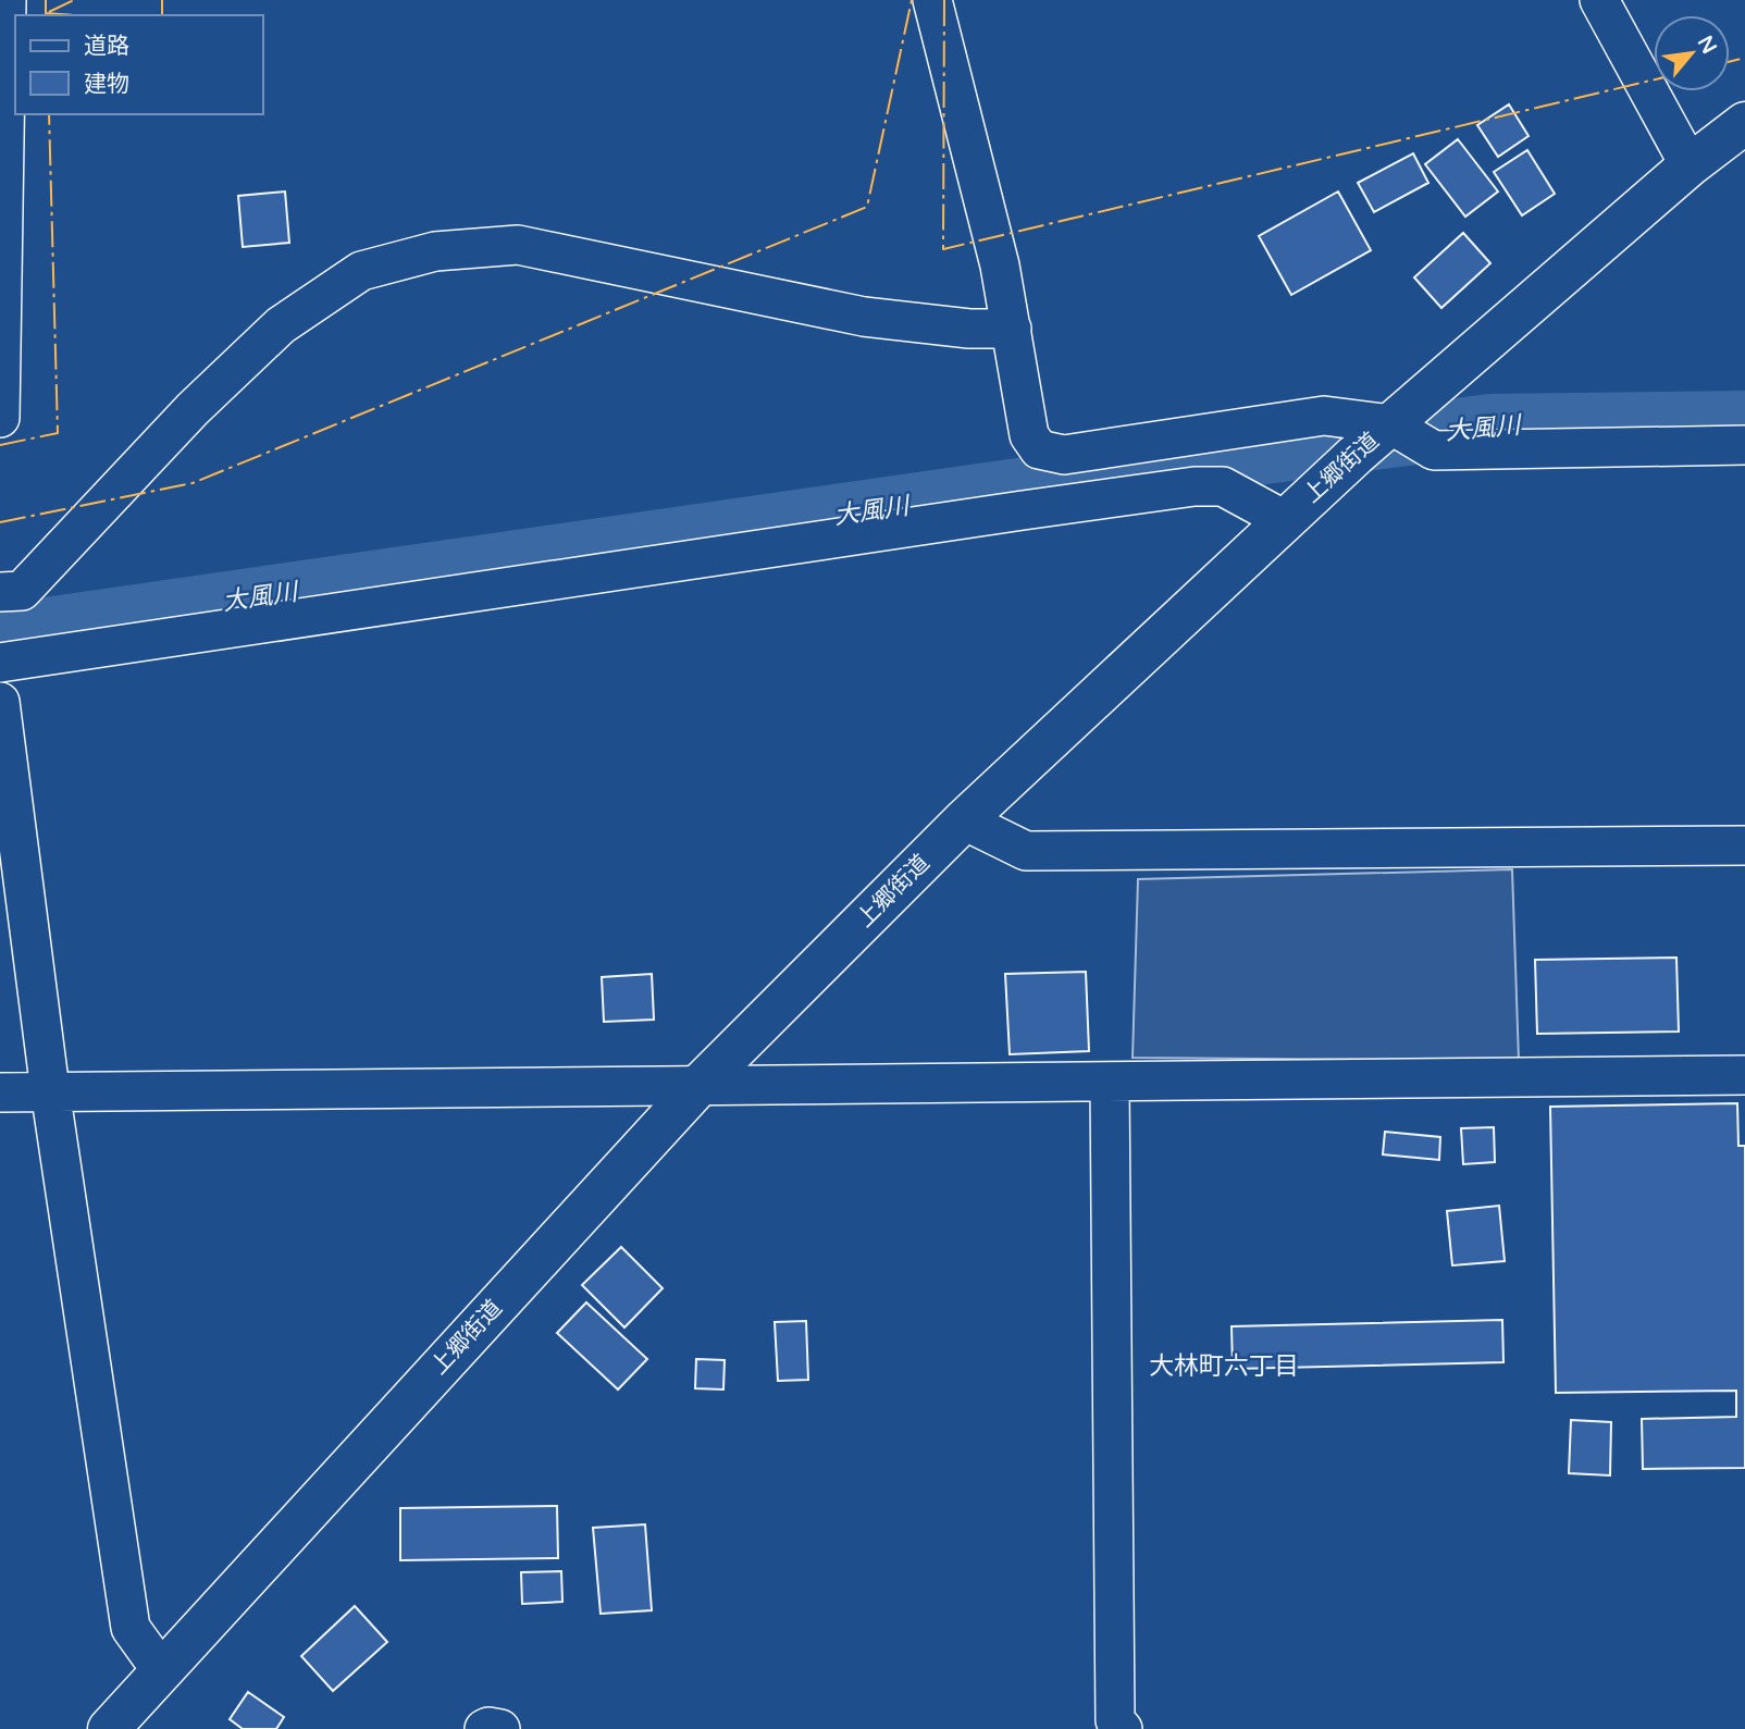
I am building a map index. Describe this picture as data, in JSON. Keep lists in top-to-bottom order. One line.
{"streets":{"main road":["上郷街道"]},"districts":["大林町六丁目"],"water":["大風川"],"legend":["道路","建物"],"north":"top right"}
